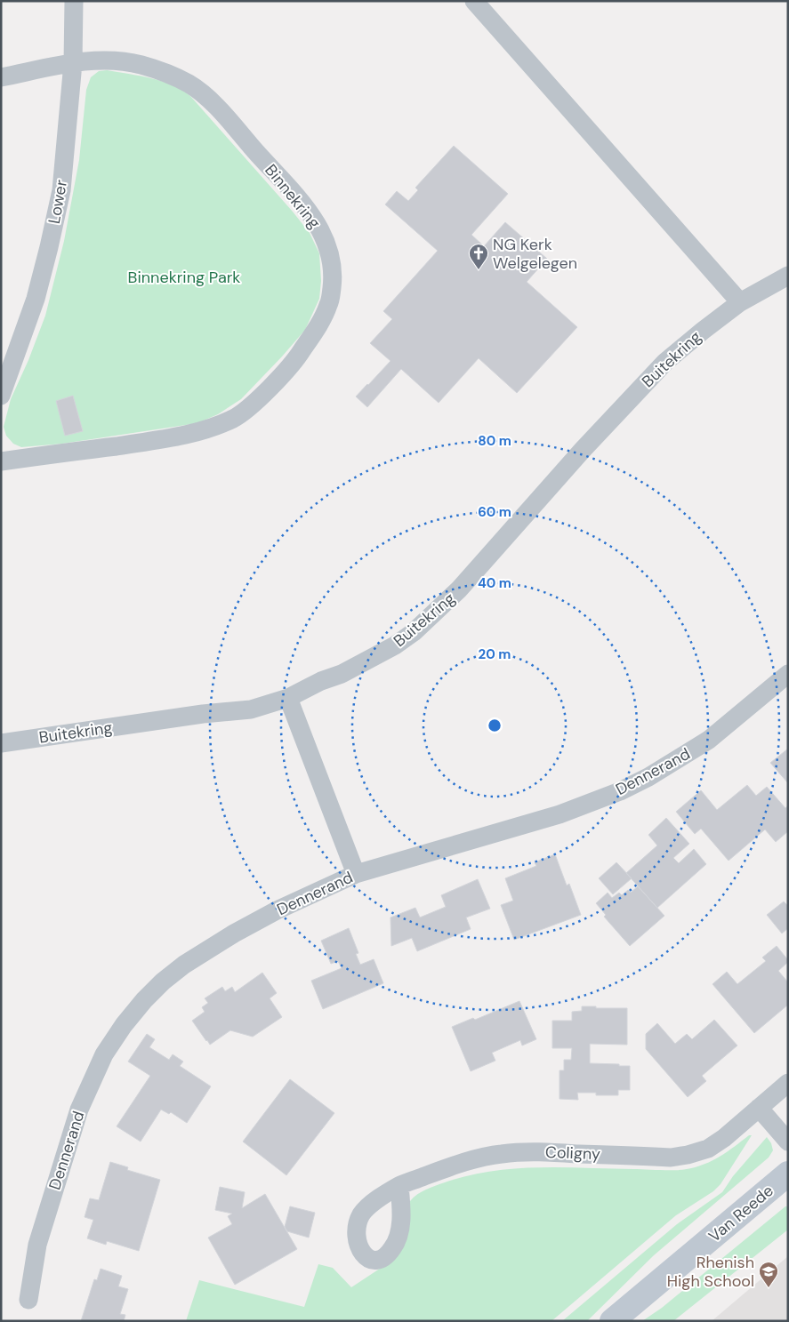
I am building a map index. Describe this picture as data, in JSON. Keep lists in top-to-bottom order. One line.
{"streets":{"street":["Binnekring","Lower","Buitekring","Dennerand","Coligny","Van Reede"]},"crossings":[["Binnekring","Lower"]],"parks":["Binnekring Park"],"places":{"church":["NG Kerk Welgelegen"],"school or university":["Rhenish High School"]},"rings":["80 m","60 m","40 m","20 m"]}
